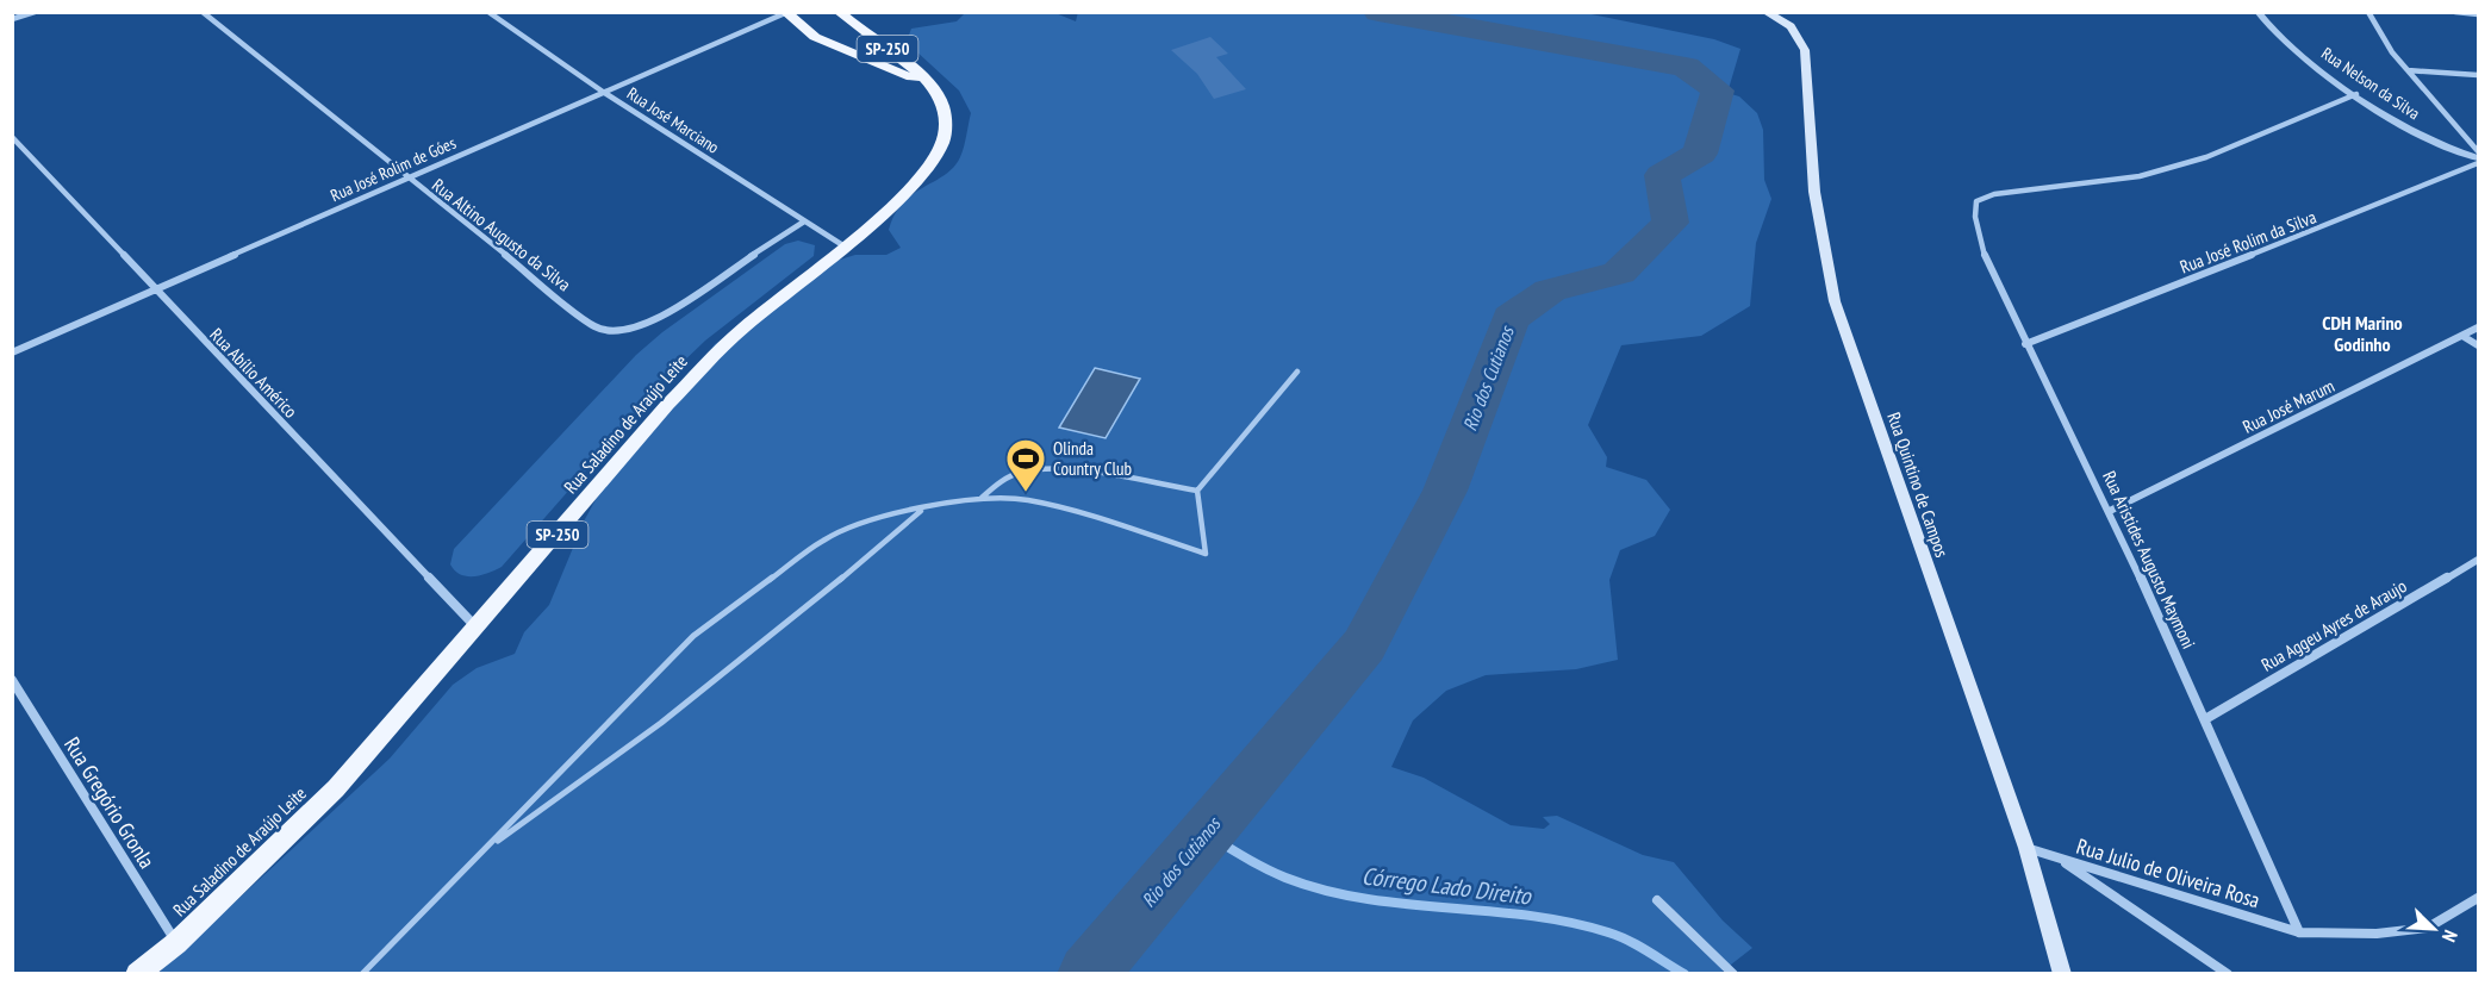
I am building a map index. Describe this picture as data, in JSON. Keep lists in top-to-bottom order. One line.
{"streets":{"main road":["SP-250","Rua Saladino de Araújo Leite","Rua Quintino de Campos"],"street":["Rua Nelson da Silva","Rua José Marciano","Rua José Rolim de Góes","Rua Altino Augusto da Silva","Rua José Rolim da Silva","Rua Abílio Américo","Rua José Marum","Rua Aristides Augusto Maymoni","Rua Aggeu Ayres de Araujo","Rua Gregório Gronla","Rua Julio de Oliveira Rosa"]},"crossings":[["SP-250","Rua José Rolim de Góes"],["SP-250","Rua Saladino de Araújo Leite"],["Rua Nelson da Silva","Rua José Rolim da Silva"],["Rua Nelson da Silva","Rua Aristides Augusto Maymoni"],["Rua José Marciano","Rua José Rolim de Góes"],["Rua José Marciano","Rua Altino Augusto da Silva"],["Rua José Marciano","Rua Saladino de Araújo Leite"],["Rua José Rolim de Góes","Rua Altino Augusto da Silva"],["Rua José Rolim de Góes","Rua Abílio Américo"],["Rua José Rolim da Silva","Rua Aristides Augusto Maymoni"],["Rua Abílio Américo","Rua Saladino de Araújo Leite"],["Rua José Marum","Rua Aristides Augusto Maymoni"],["Rua Saladino de Araújo Leite","Rua Gregório Gronla"],["Rua Quintino de Campos","Rua Julio de Oliveira Rosa"],["Rua Aristides Augusto Maymoni","Rua Aggeu Ayres de Araujo"],["Rua Aristides Augusto Maymoni","Rua Julio de Oliveira Rosa"]],"districts":["CDH Marino Godinho"],"water":["Rio dos Cutianos","Córrego Lado Direito"],"places":{"sports":["Olinda Country Club"]},"north":"bottom right"}
